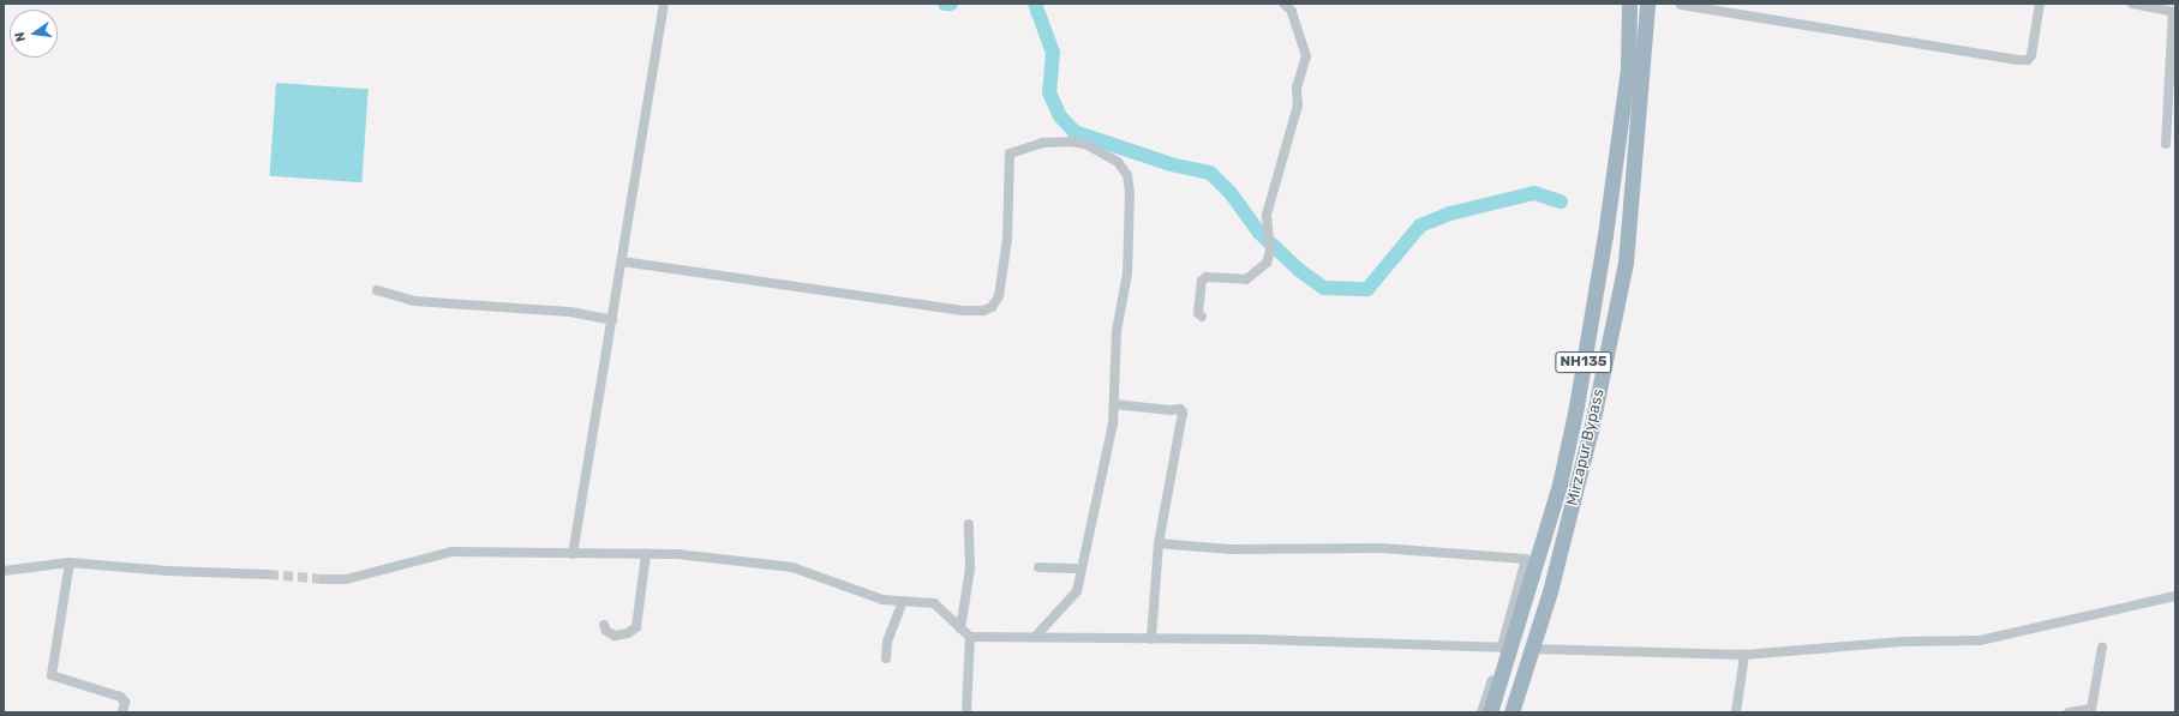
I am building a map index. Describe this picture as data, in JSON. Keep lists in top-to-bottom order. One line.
{"streets":{"highway":["NH135","Mirzapur Bypass"]},"north":"left"}
